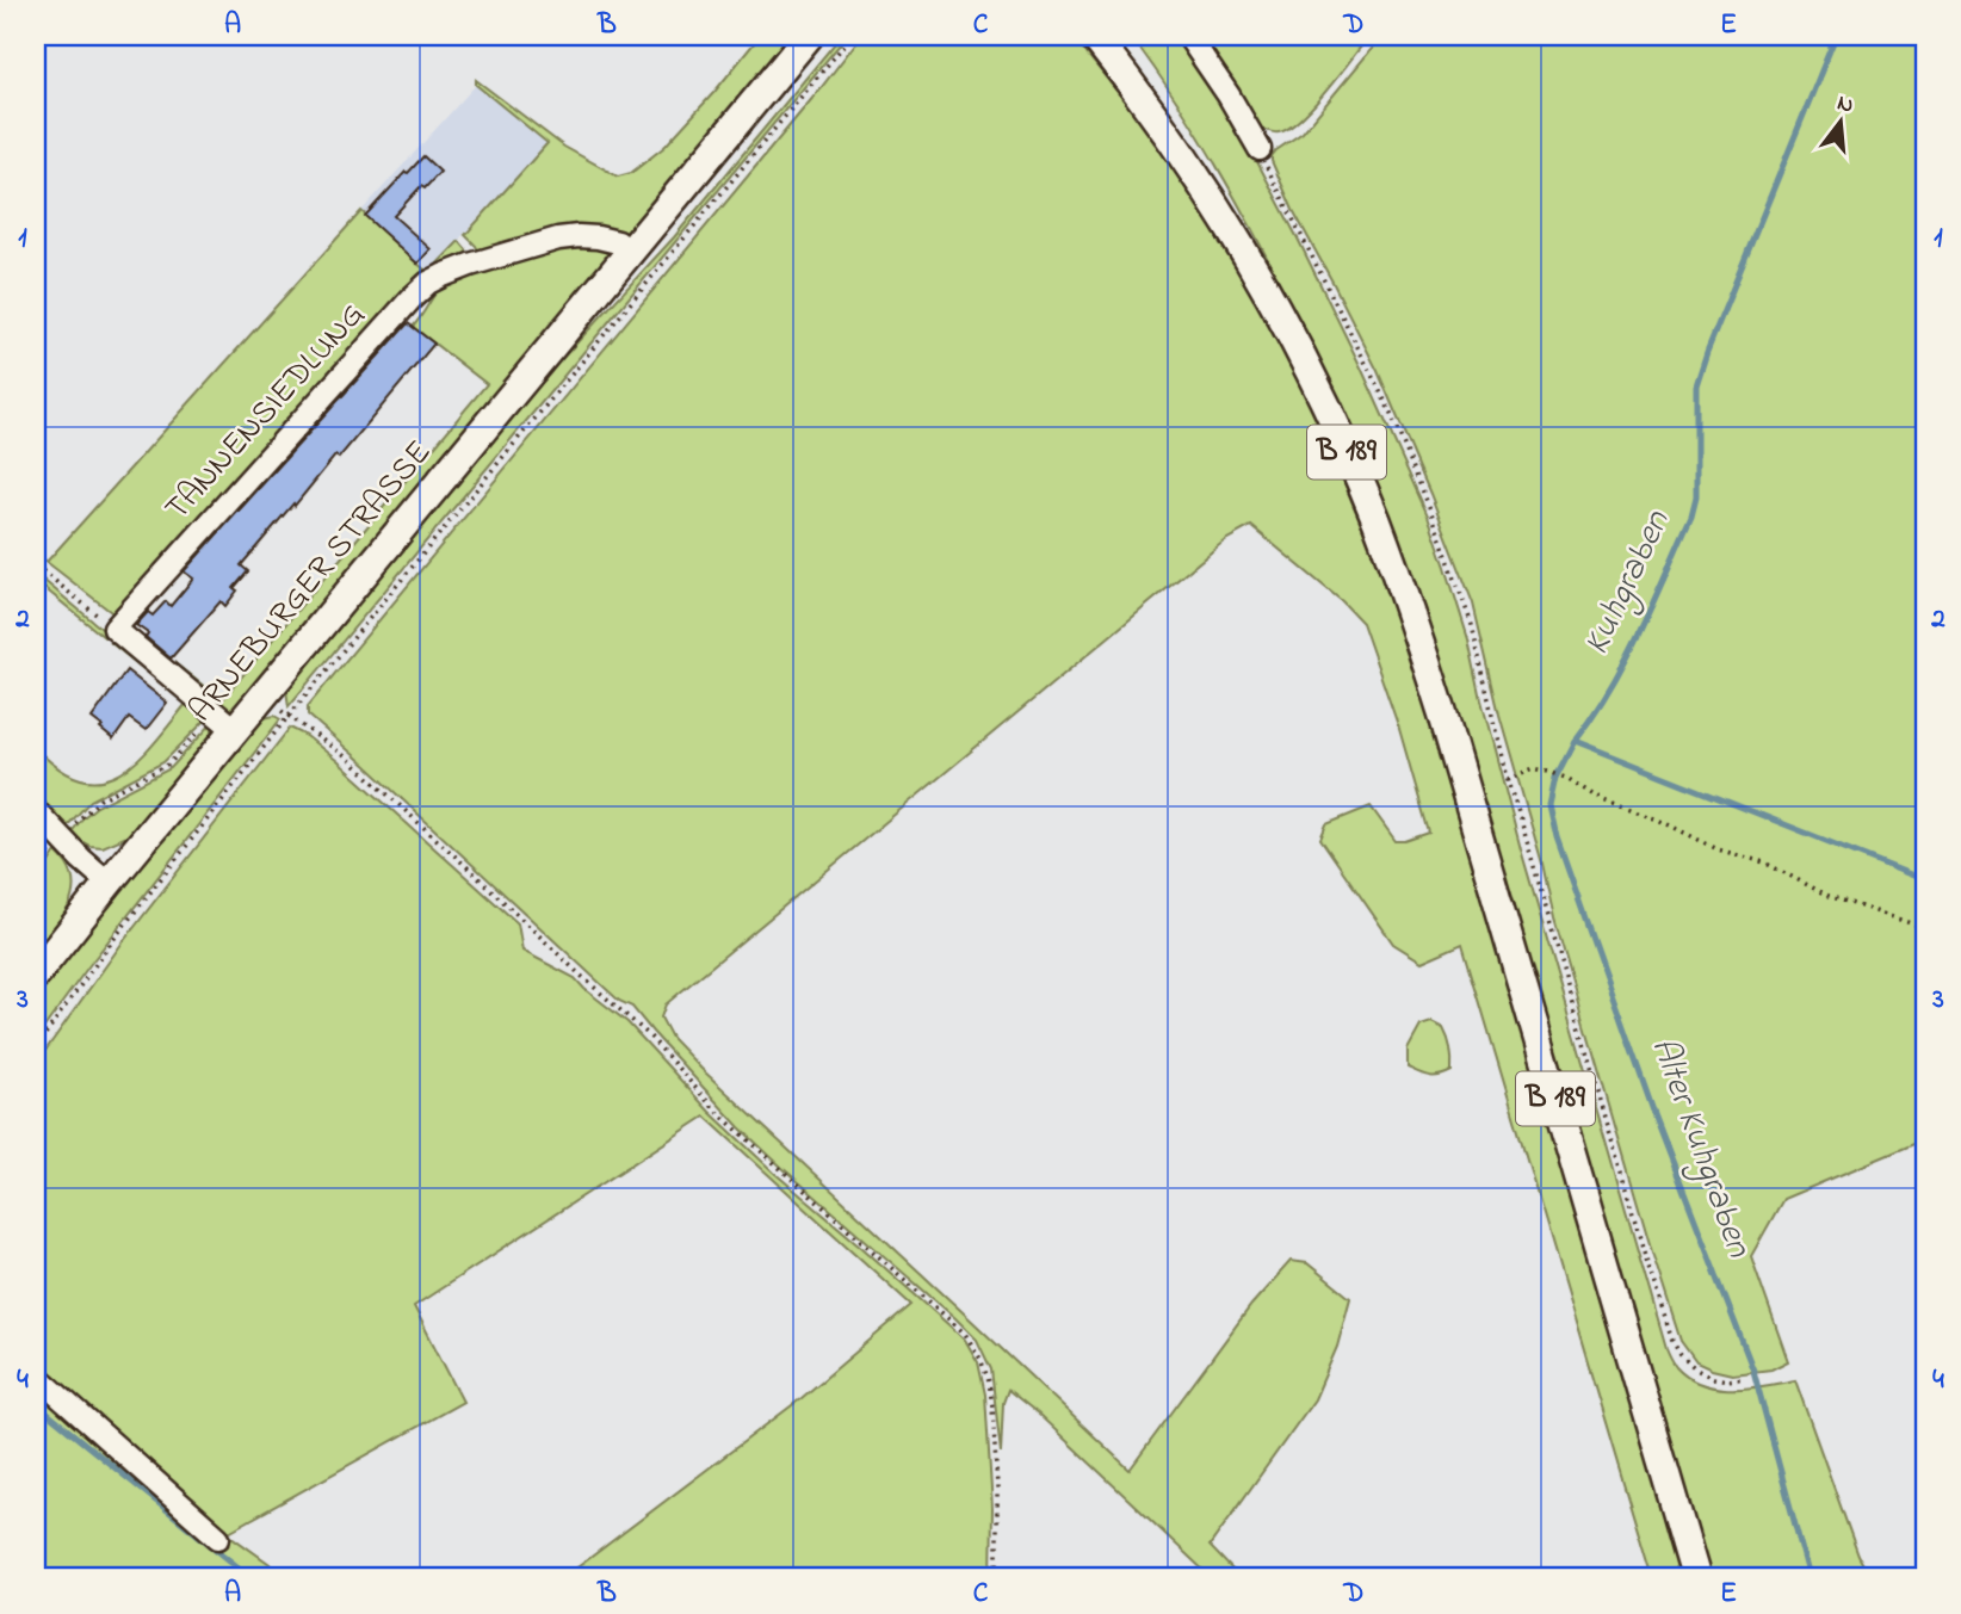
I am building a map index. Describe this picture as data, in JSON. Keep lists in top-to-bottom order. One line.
{"streets":{"main road":["B 189","ARNEBURGER STRASSE"],"street":["TANNENSIEDLUNG"]},"crossings":[["TANNENSIEDLUNG","ARNEBURGER STRASSE"]],"water":["Kuhgraben","Alter Kuhgraben"],"north":"top","grid":{"columns":["A","B","C","D","E"],"rows":["1","2","3","4"]}}
